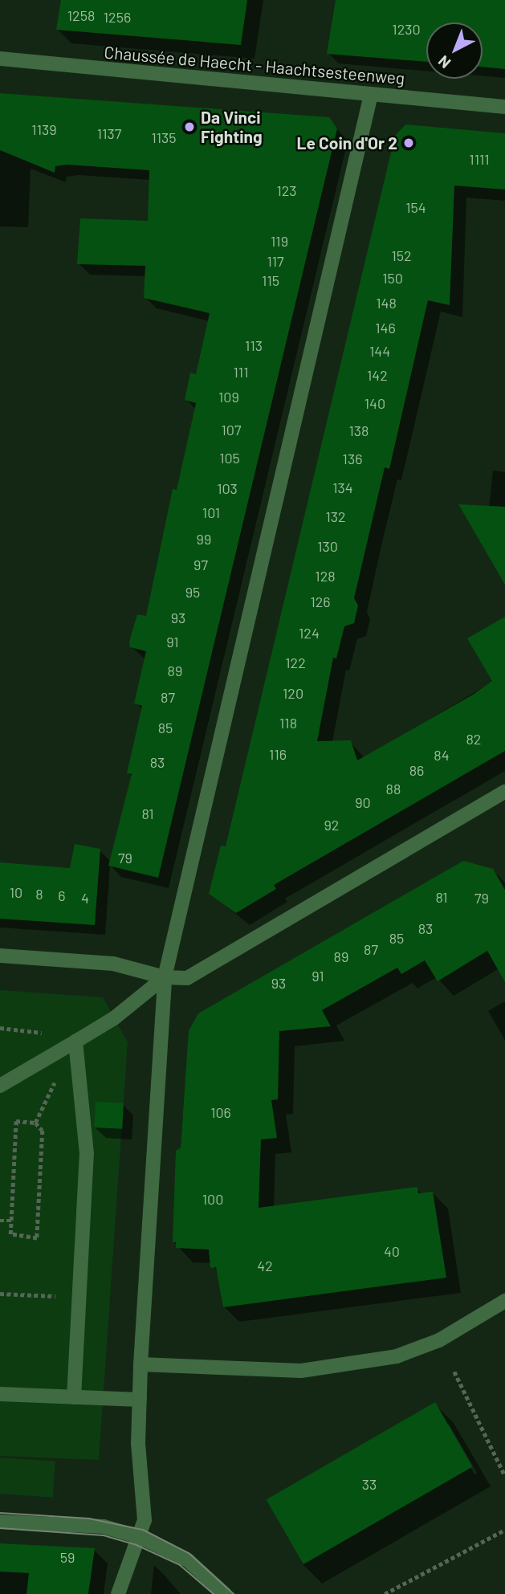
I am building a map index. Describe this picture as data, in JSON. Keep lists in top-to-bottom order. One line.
{"streets":{"street":["Chaussée de Haecht - Haachtsesteenweg"]},"places":["Da Vinci Fighting","Le Coin d'Or 2"],"house_numbers":["1258","1256","1230","1139","1137","1135","1111","123","154","119","152","117","150","115","148","146","113","144","111","142","109","140","107","138","105","136","134","103","101","132","99","130","97","128","95","126","93","124","91","122","89","120","87","118","85","82","116","84","83","86","88","90","81","92","79","10","8","6","81","4","79","83","85","87","89","91","93","106","100","40","42","33","59"],"north":"bottom left"}
